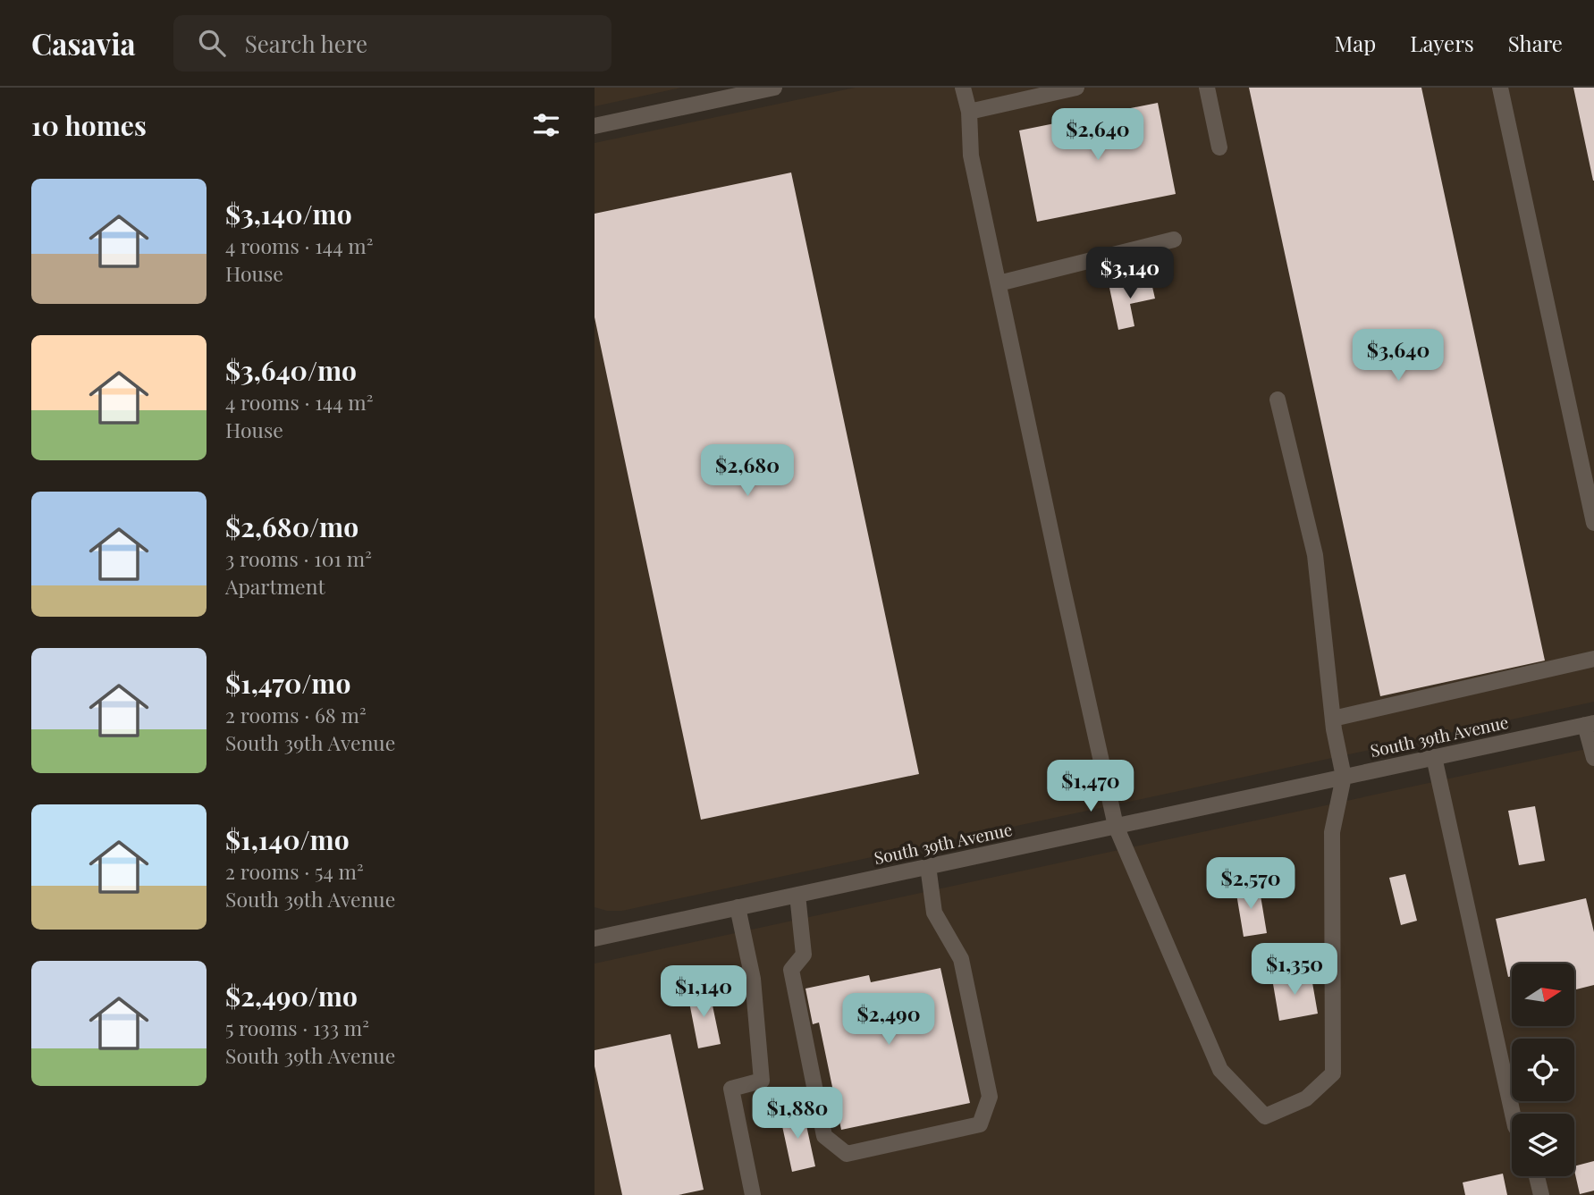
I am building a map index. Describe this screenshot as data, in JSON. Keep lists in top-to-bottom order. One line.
{"streets":{"street":["South 39th Avenue"]},"north":"right","page":{"header":"Casavia","search":"Search here","nav":["Map","Layers","Share"],"heading":"10 homes","price":["$2,640","$3,140","$3,640","$2,680","$1,470","$2,570","$1,350","$1,140","$2,490","$1,880"],"list":[{"name":"$3,140/mo","note":"4 rooms · 144 m² · House"},{"name":"$3,640/mo","note":"4 rooms · 144 m² · House"},{"name":"$2,680/mo","note":"3 rooms · 101 m² · Apartment"},{"name":"$1,470/mo","note":"2 rooms · 68 m² · South 39th Avenue"},{"name":"$1,140/mo","note":"2 rooms · 54 m² · South 39th Avenue"},{"name":"$2,490/mo","note":"5 rooms · 133 m² · South 39th Avenue"}]}}
